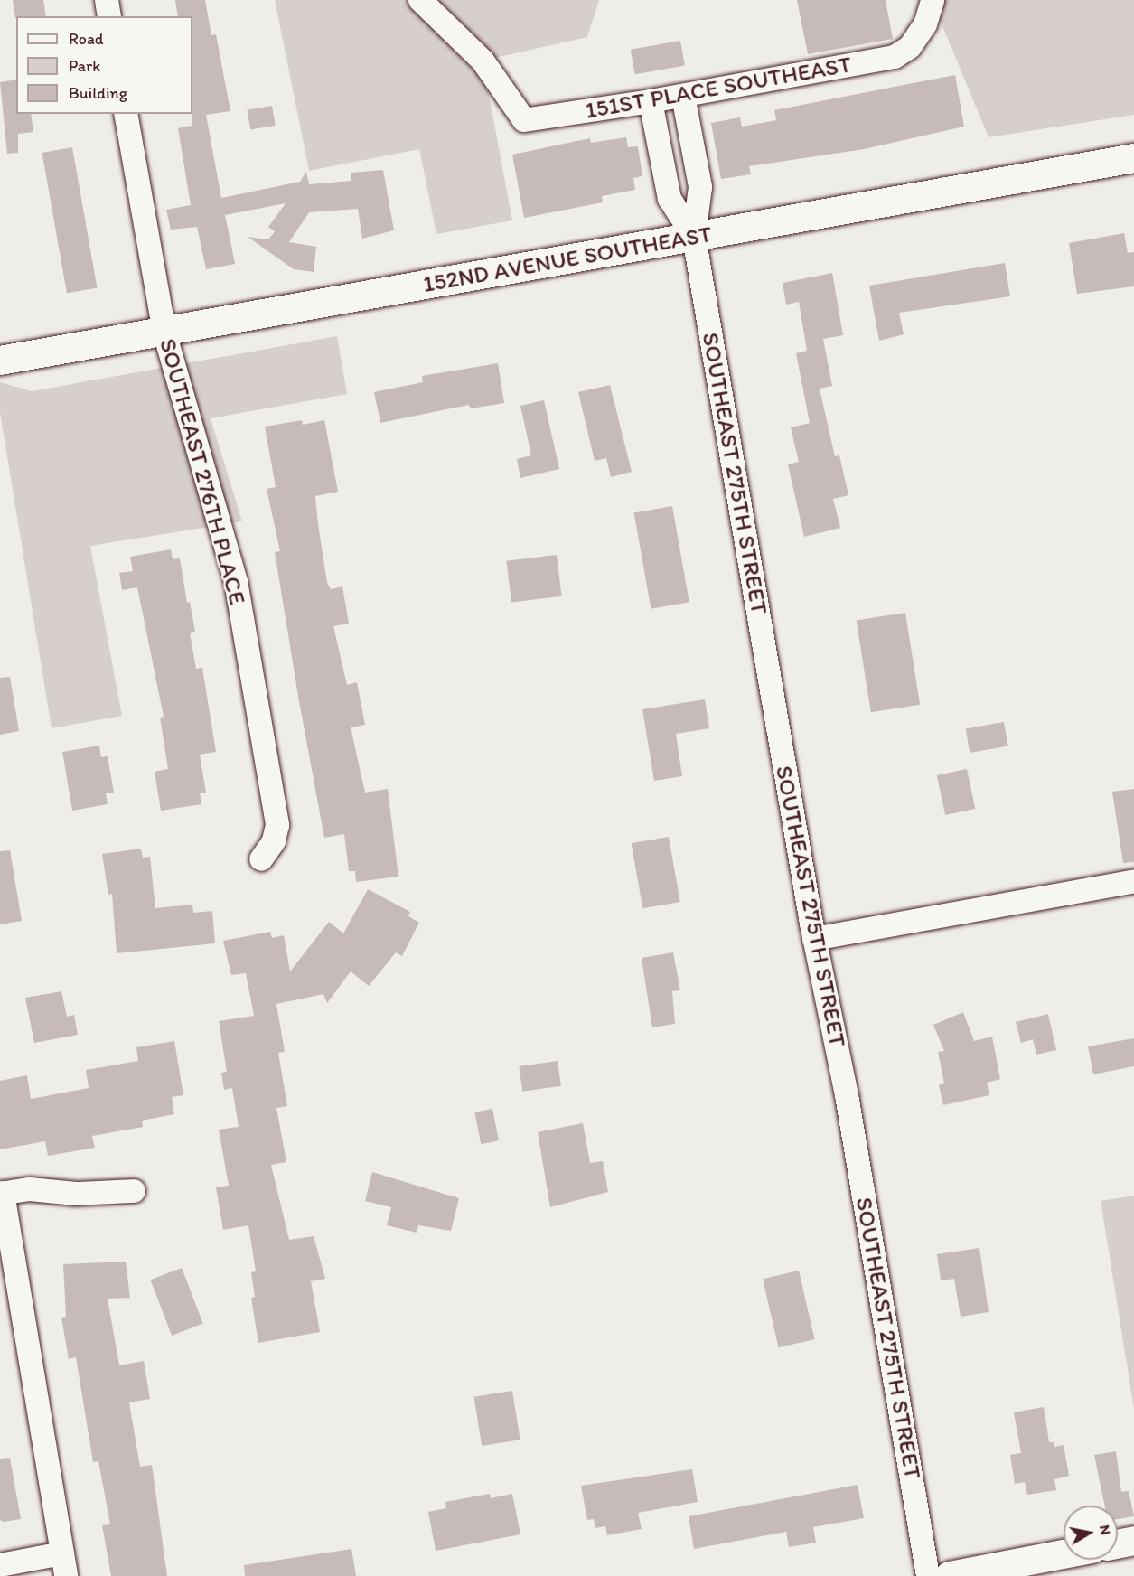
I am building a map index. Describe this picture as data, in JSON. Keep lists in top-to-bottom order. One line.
{"streets":{"street":["151ST PLACE SOUTHEAST","152ND AVENUE SOUTHEAST","SOUTHEAST 276TH PLACE","SOUTHEAST 275TH STREET"]},"crossings":[["151ST PLACE SOUTHEAST","SOUTHEAST 275TH STREET"],["152ND AVENUE SOUTHEAST","SOUTHEAST 276TH PLACE"],["152ND AVENUE SOUTHEAST","SOUTHEAST 275TH STREET"]],"legend":["Road","Park","Building"],"north":"right"}
